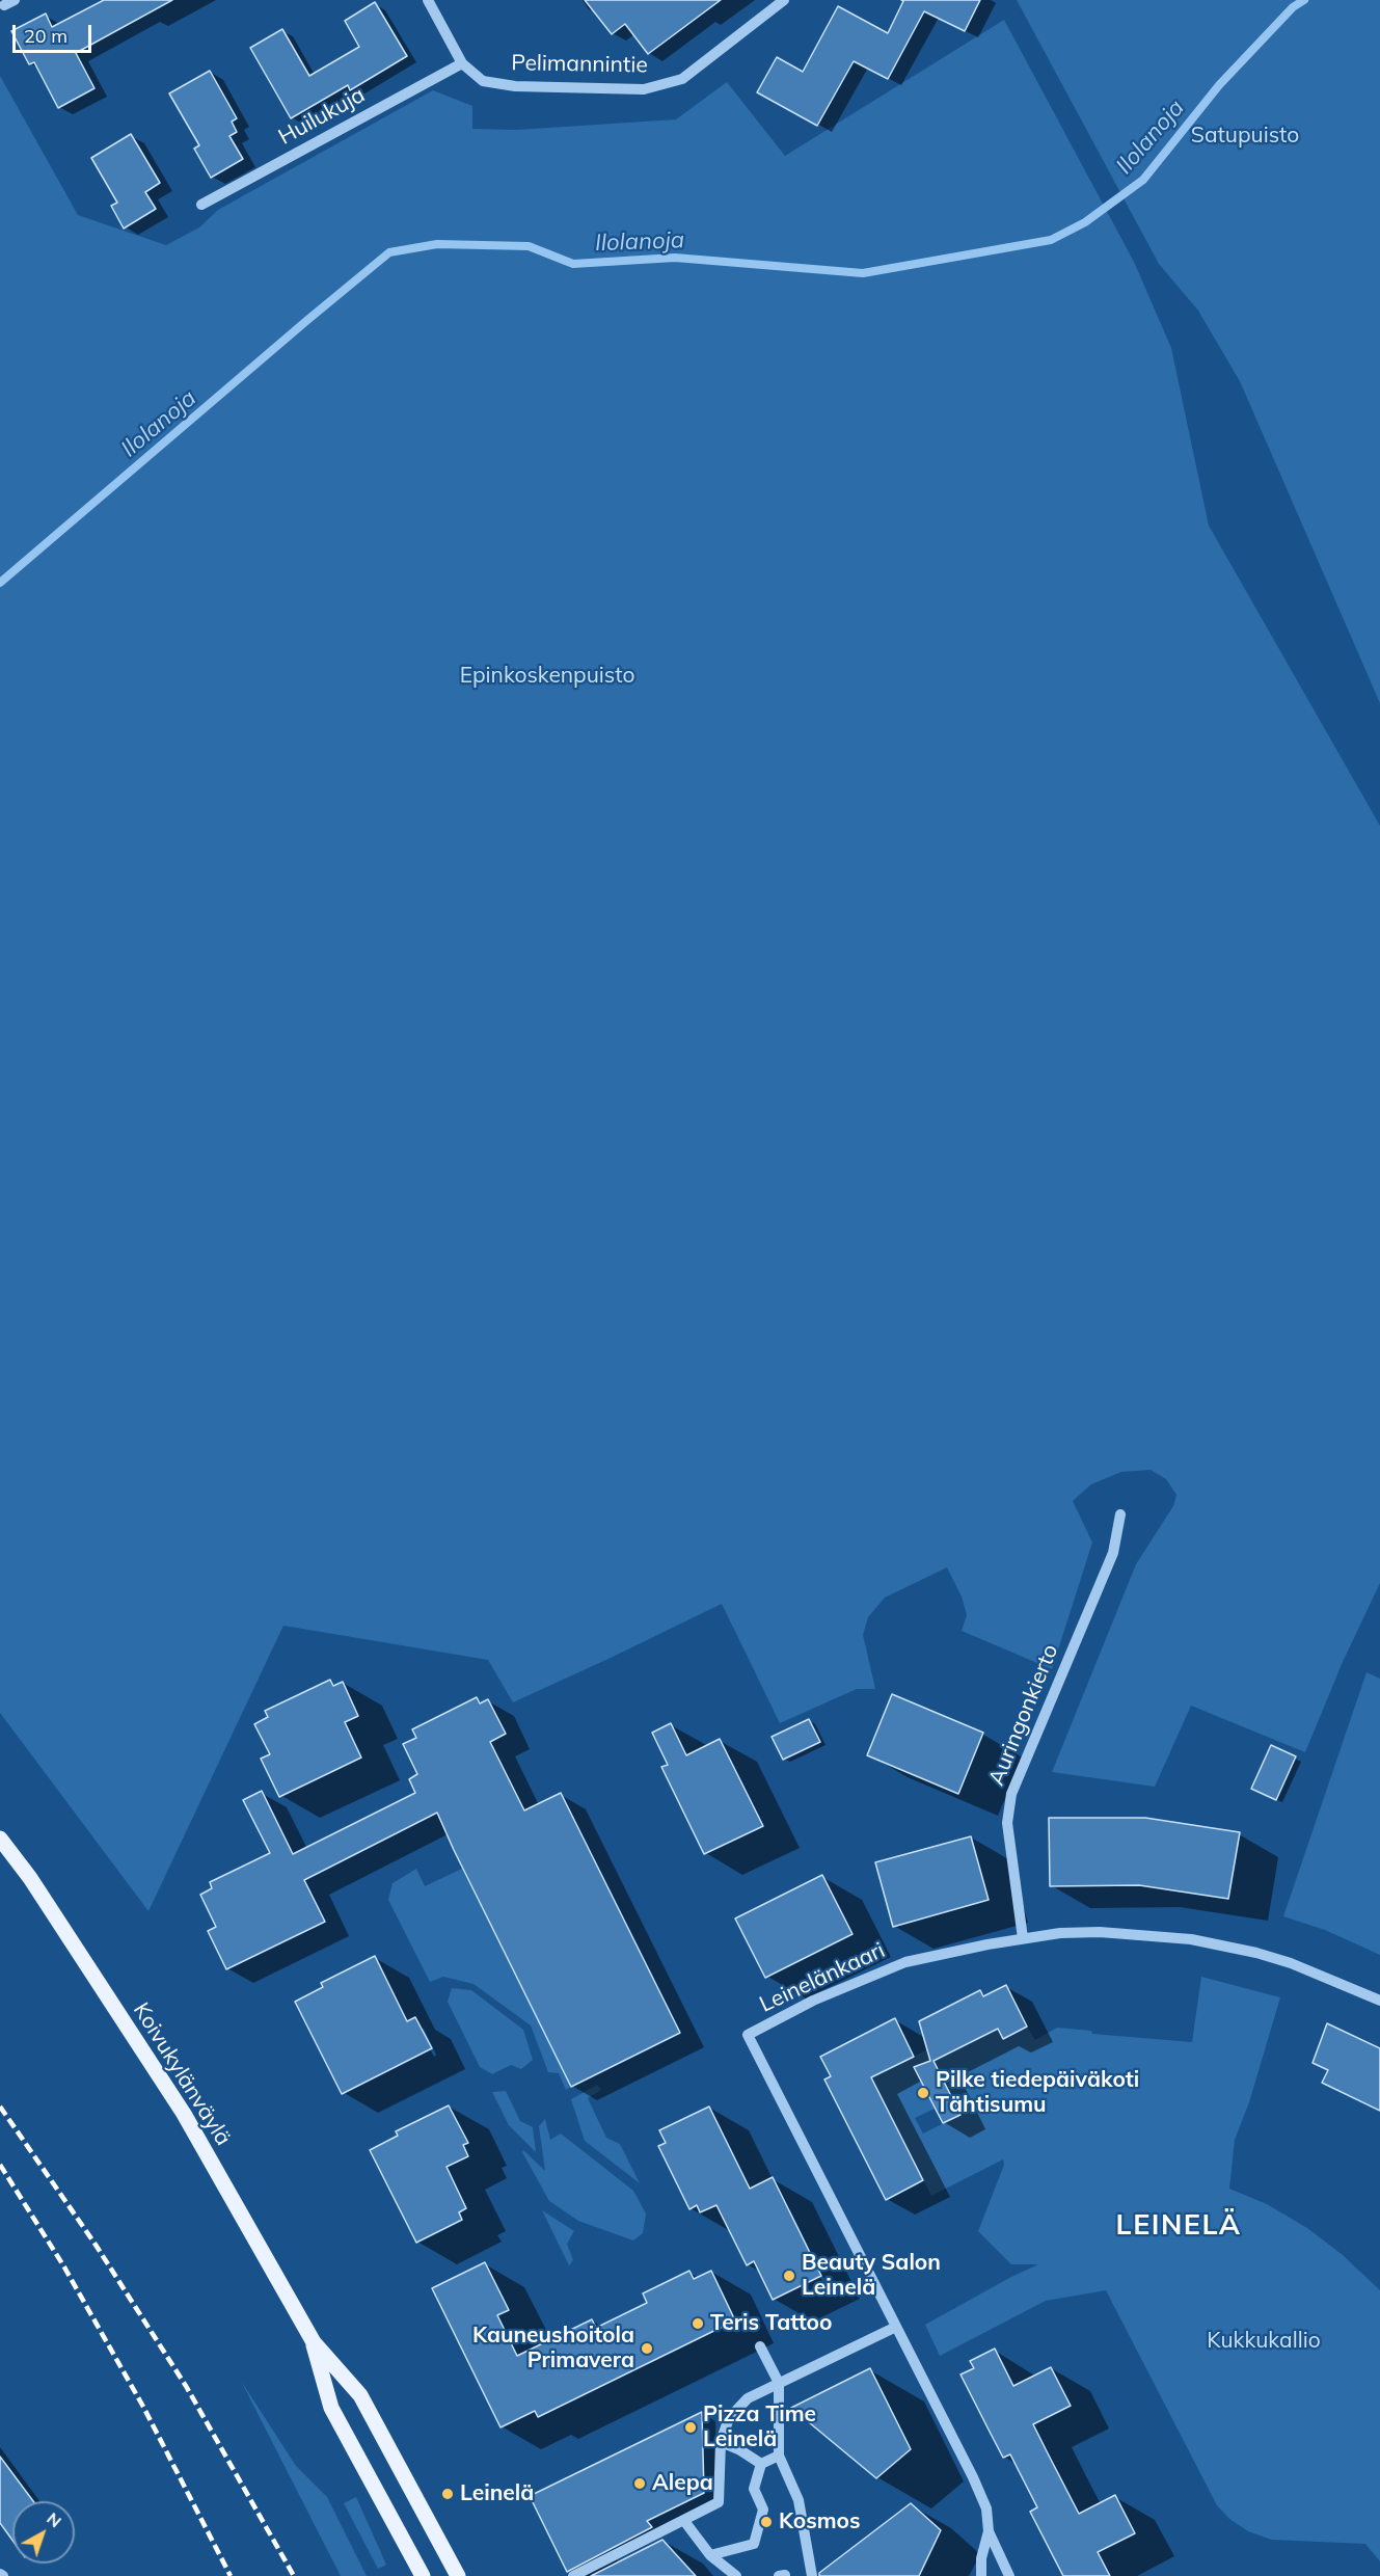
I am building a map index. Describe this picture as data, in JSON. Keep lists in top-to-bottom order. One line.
{"streets":{"main road":["Koivukylänväylä"],"street":["Pelimannintie","Huilukuja","Auringonkierto","Leinelänkaari"]},"crossings":[["Pelimannintie","Huilukuja"],["Auringonkierto","Leinelänkaari"]],"districts":["LEINELÄ"],"water":["Ilolanoja"],"parks":["Satupuisto","Epinkoskenpuisto","Kukkukallio"],"places":["Pilke tiedepäiväkoti Tähtisumu","Beauty Salon Leinelä","Teris Tattoo","Kauneushoitola Primavera","Pizza Time Leinelä","Alepa","Leinelä","Kosmos"],"scale_bar":"20 m","north":"top right"}
